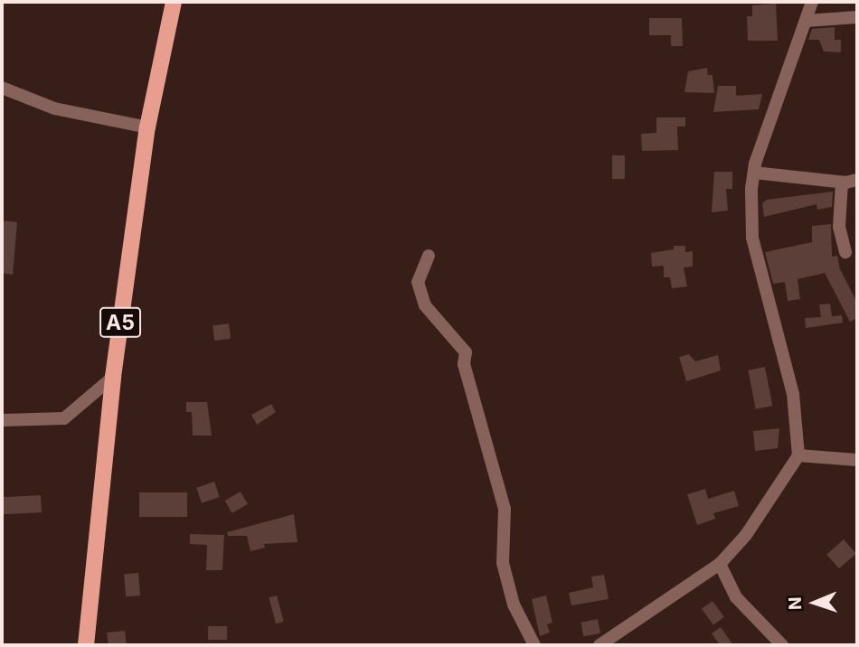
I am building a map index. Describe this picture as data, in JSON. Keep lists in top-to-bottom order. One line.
{"streets":{"main road":["A5"]},"north":"left"}
